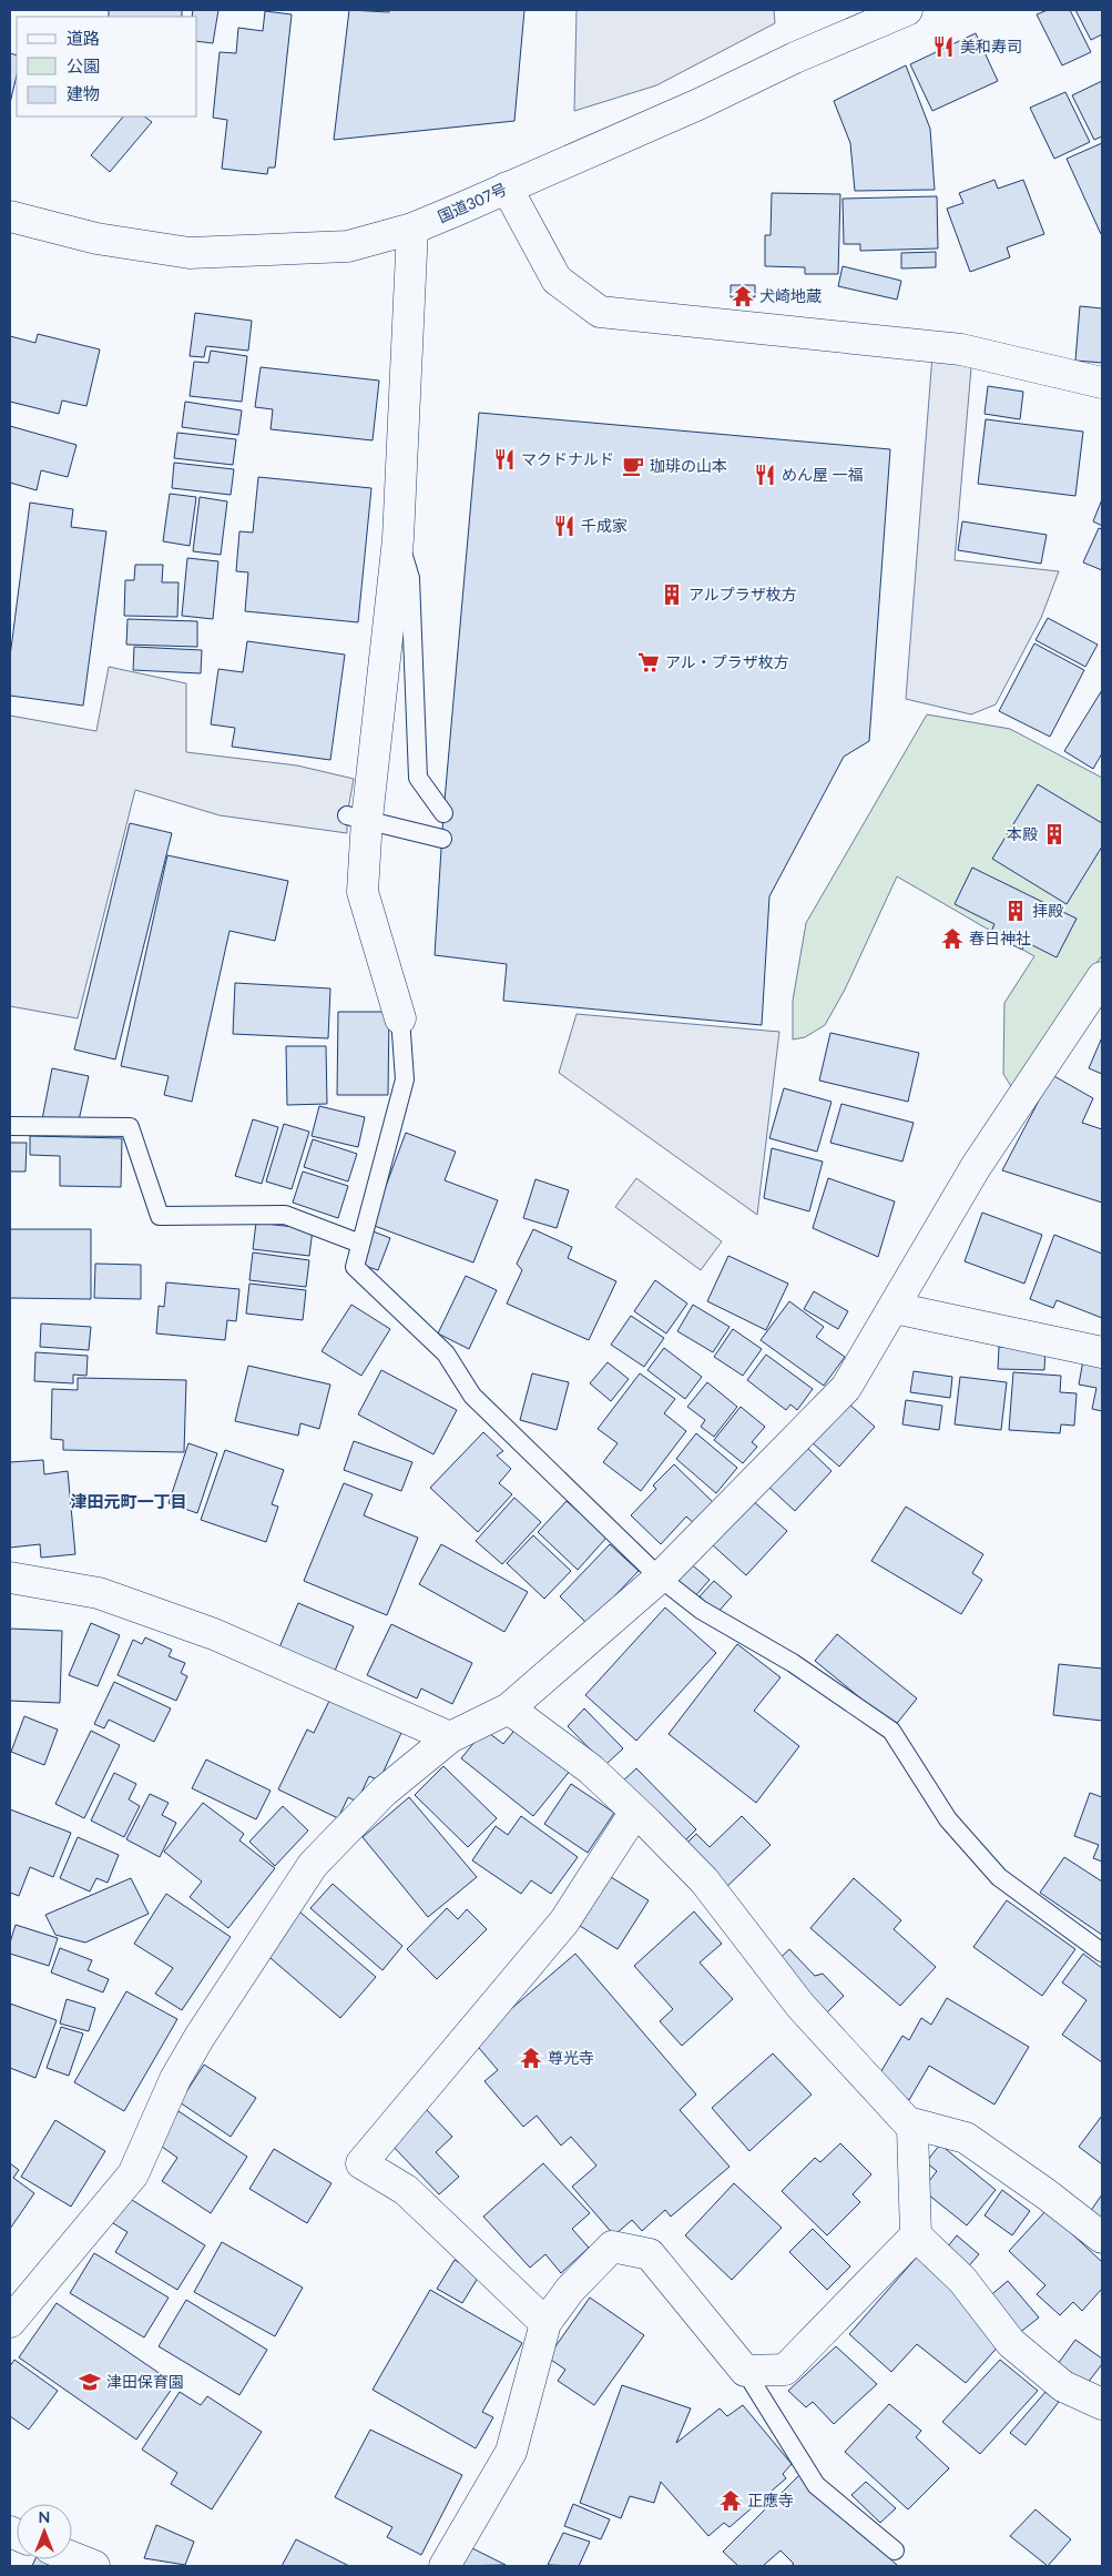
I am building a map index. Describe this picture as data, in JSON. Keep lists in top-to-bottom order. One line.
{"streets":{"main road":["国道307号"]},"districts":["津田元町一丁目"],"places":{"restaurant":["美和寿司","マクドナルド","めん屋 一福","千成家"],"temple":["犬崎地蔵","春日神社","尊光寺","正應寺"],"cafe":["珈琲の山本"],"building":["アルプラザ枚方","本殿","拝殿"],"supermarket":["アル・プラザ枚方"],"school or university":["津田保育園"]},"legend":["道路","公園","建物"],"north":"top"}
